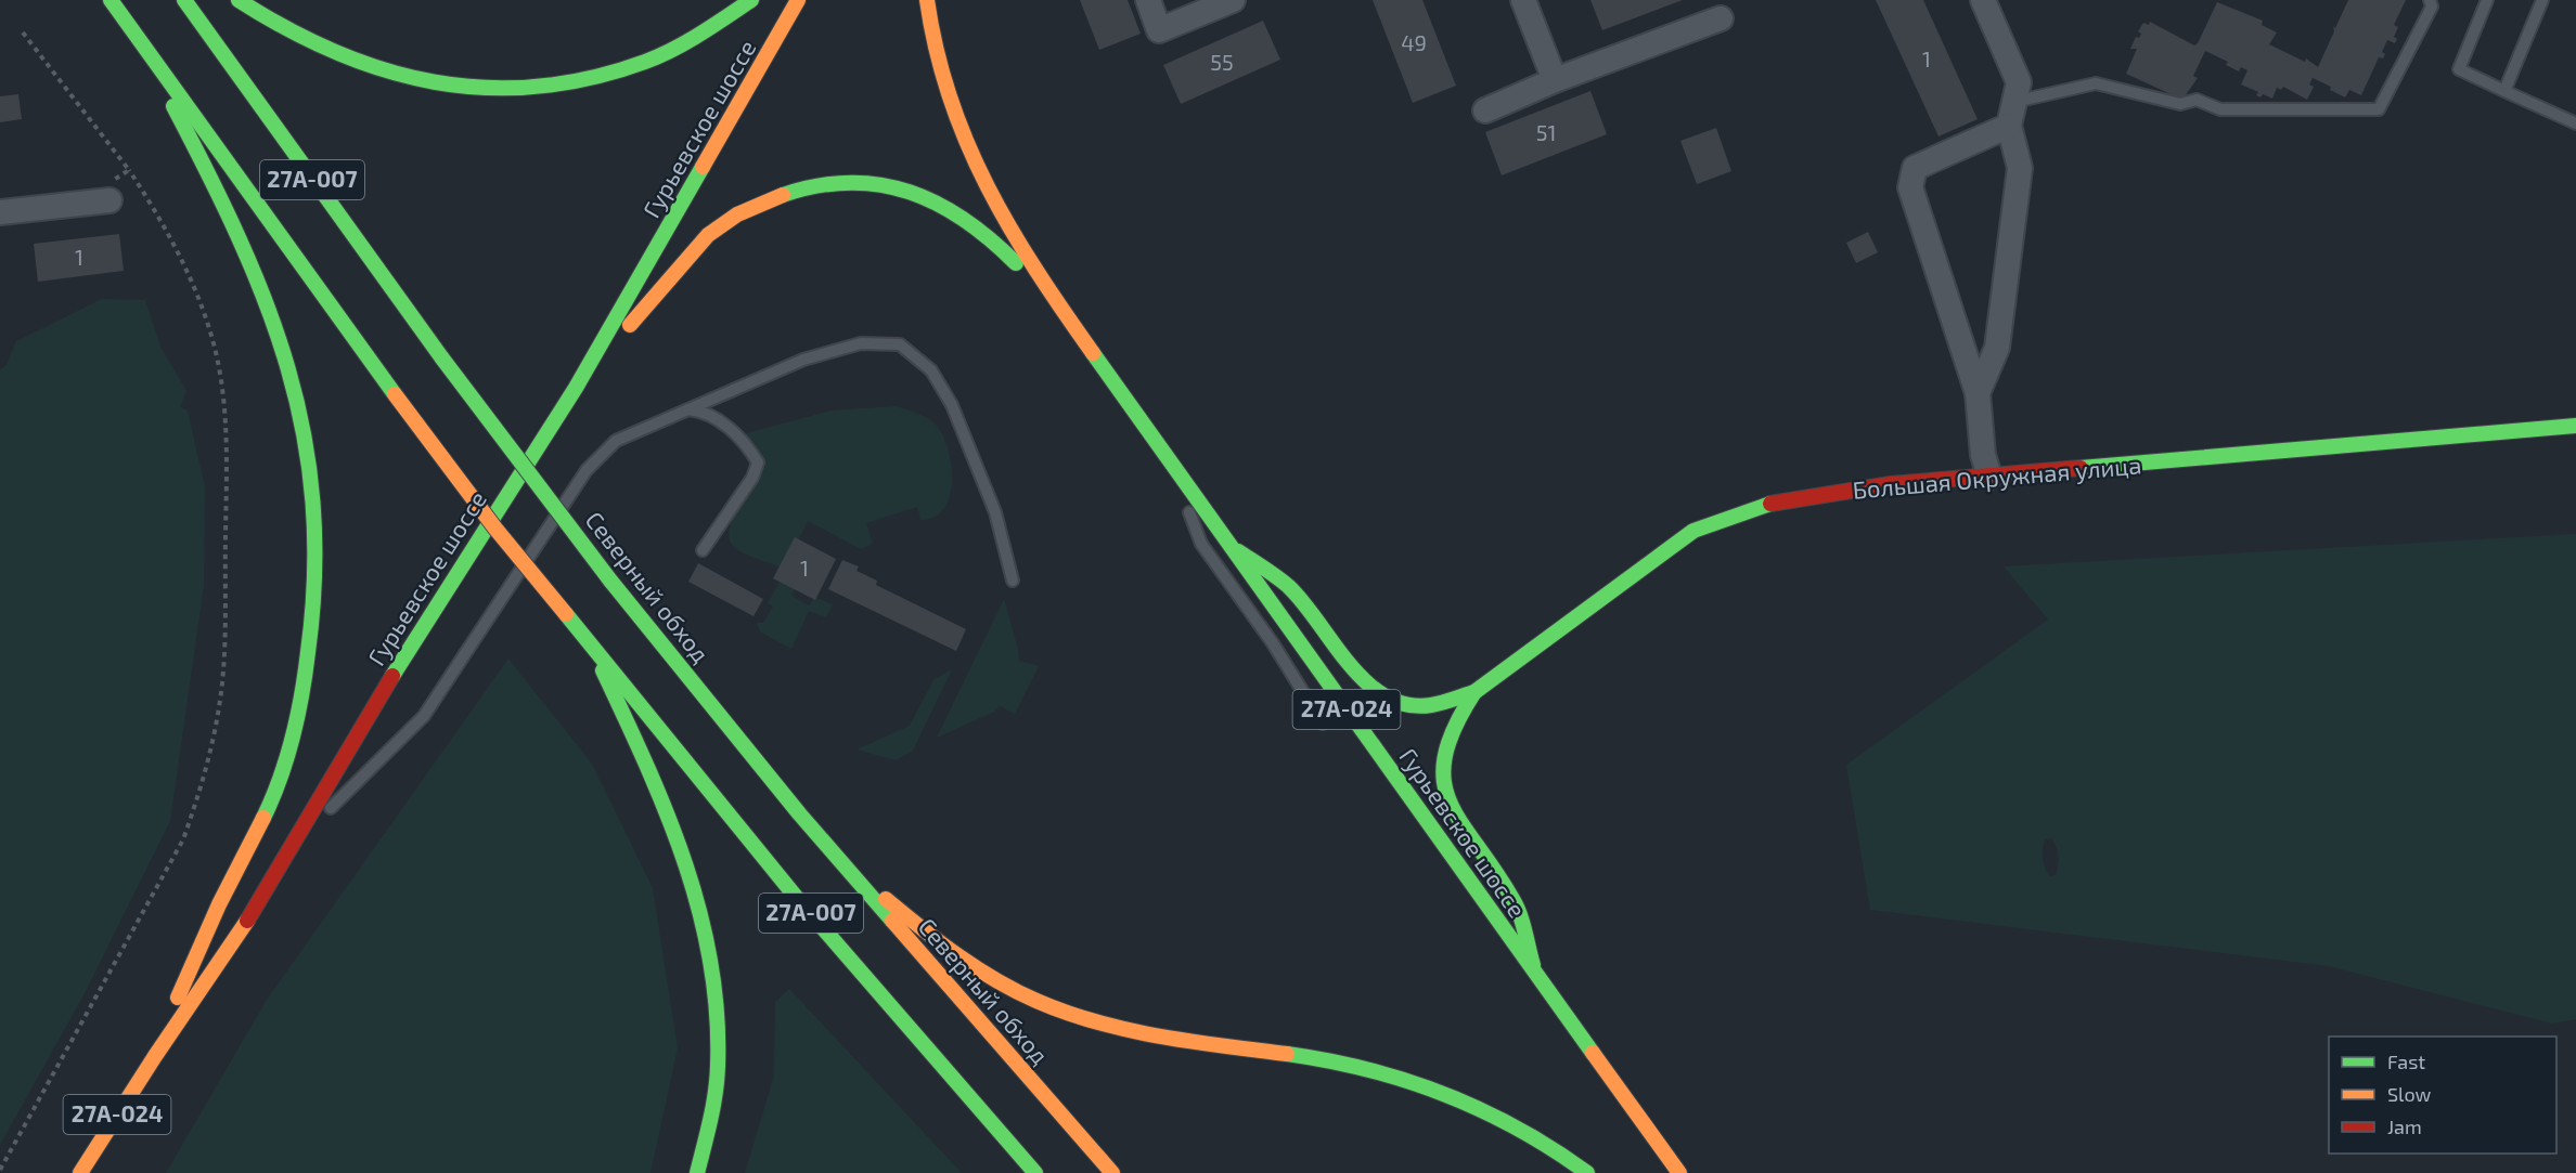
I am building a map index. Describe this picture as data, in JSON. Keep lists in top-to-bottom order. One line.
{"streets":{"main road":["Гурьевское шоссе","27А-007","Большая Окружная улица","Северный обход","27А-024"]},"house_numbers":["49","1","55","51","1","1"],"legend":["Fast","Slow","Jam"]}
